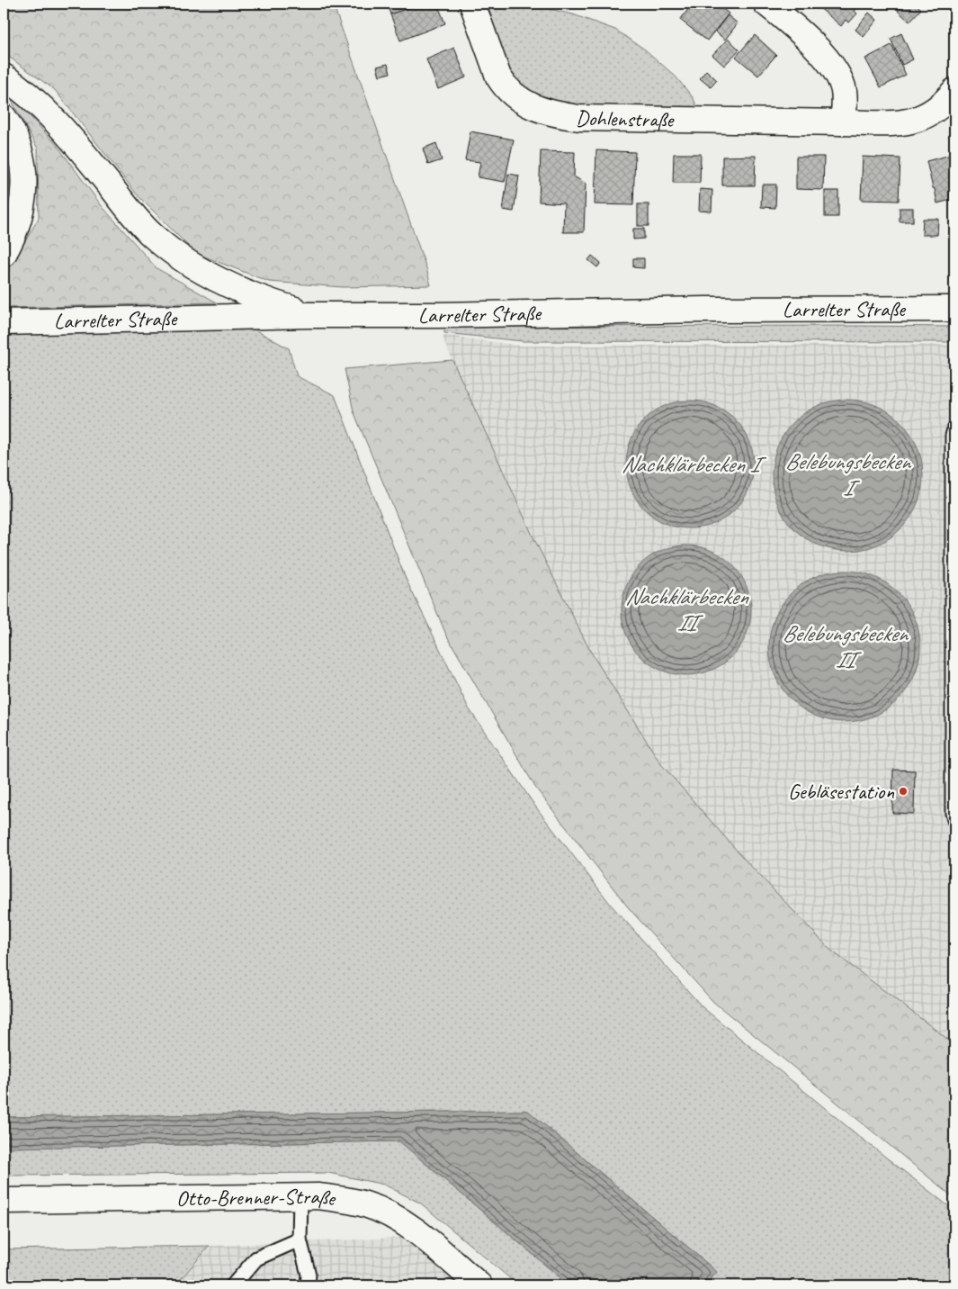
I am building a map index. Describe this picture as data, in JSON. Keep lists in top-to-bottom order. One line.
{"streets":{"main road":["Dohlenstraße","Larrelter Straße","Otto-Brenner-Straße"]},"water":["Belebungsbecken I","Nachklärbecken I","Nachklärbecken II","Belebungsbecken II"],"places":["Gebläsestation"]}
